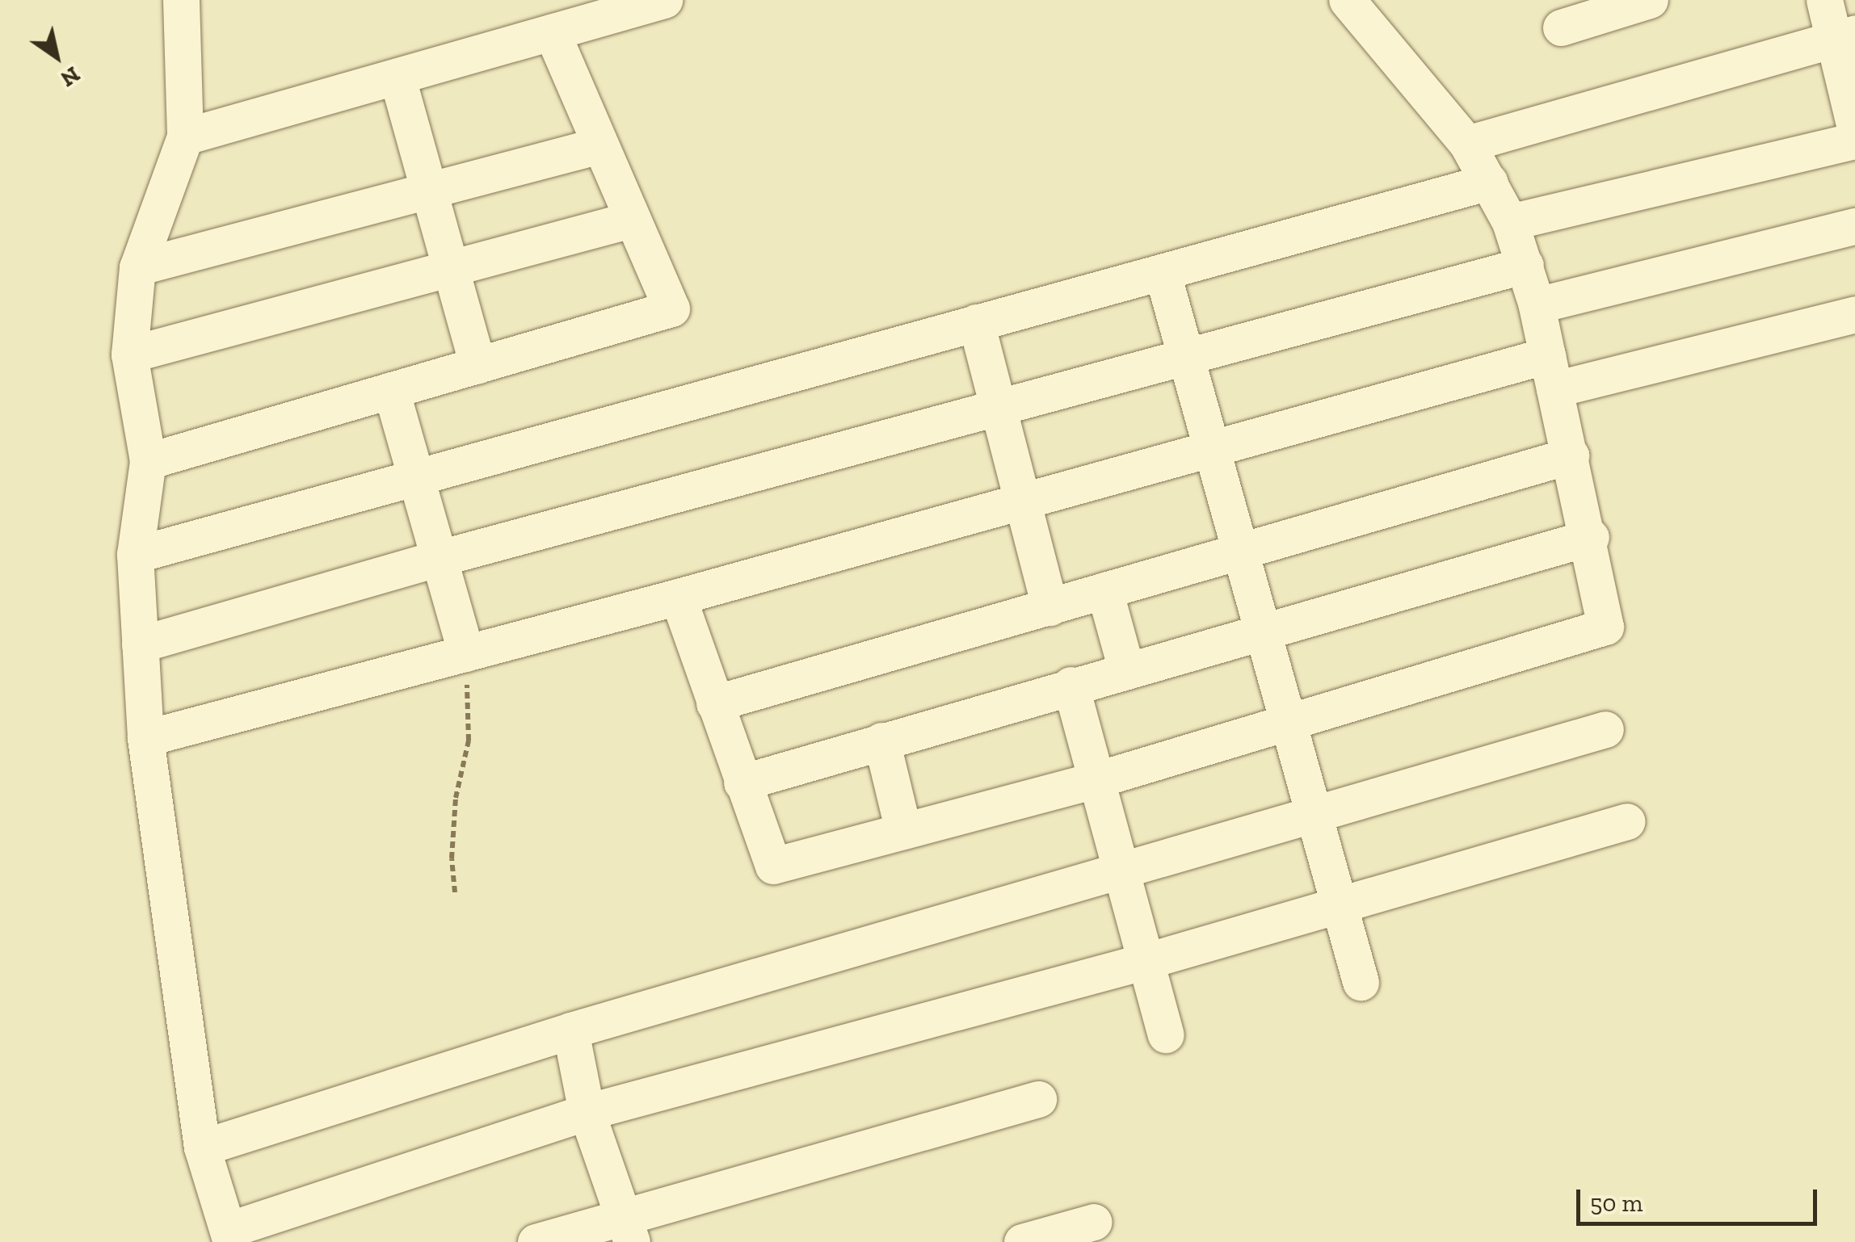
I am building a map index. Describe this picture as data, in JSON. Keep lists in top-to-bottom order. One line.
{"scale_bar":"50 m","north":"bottom right"}
